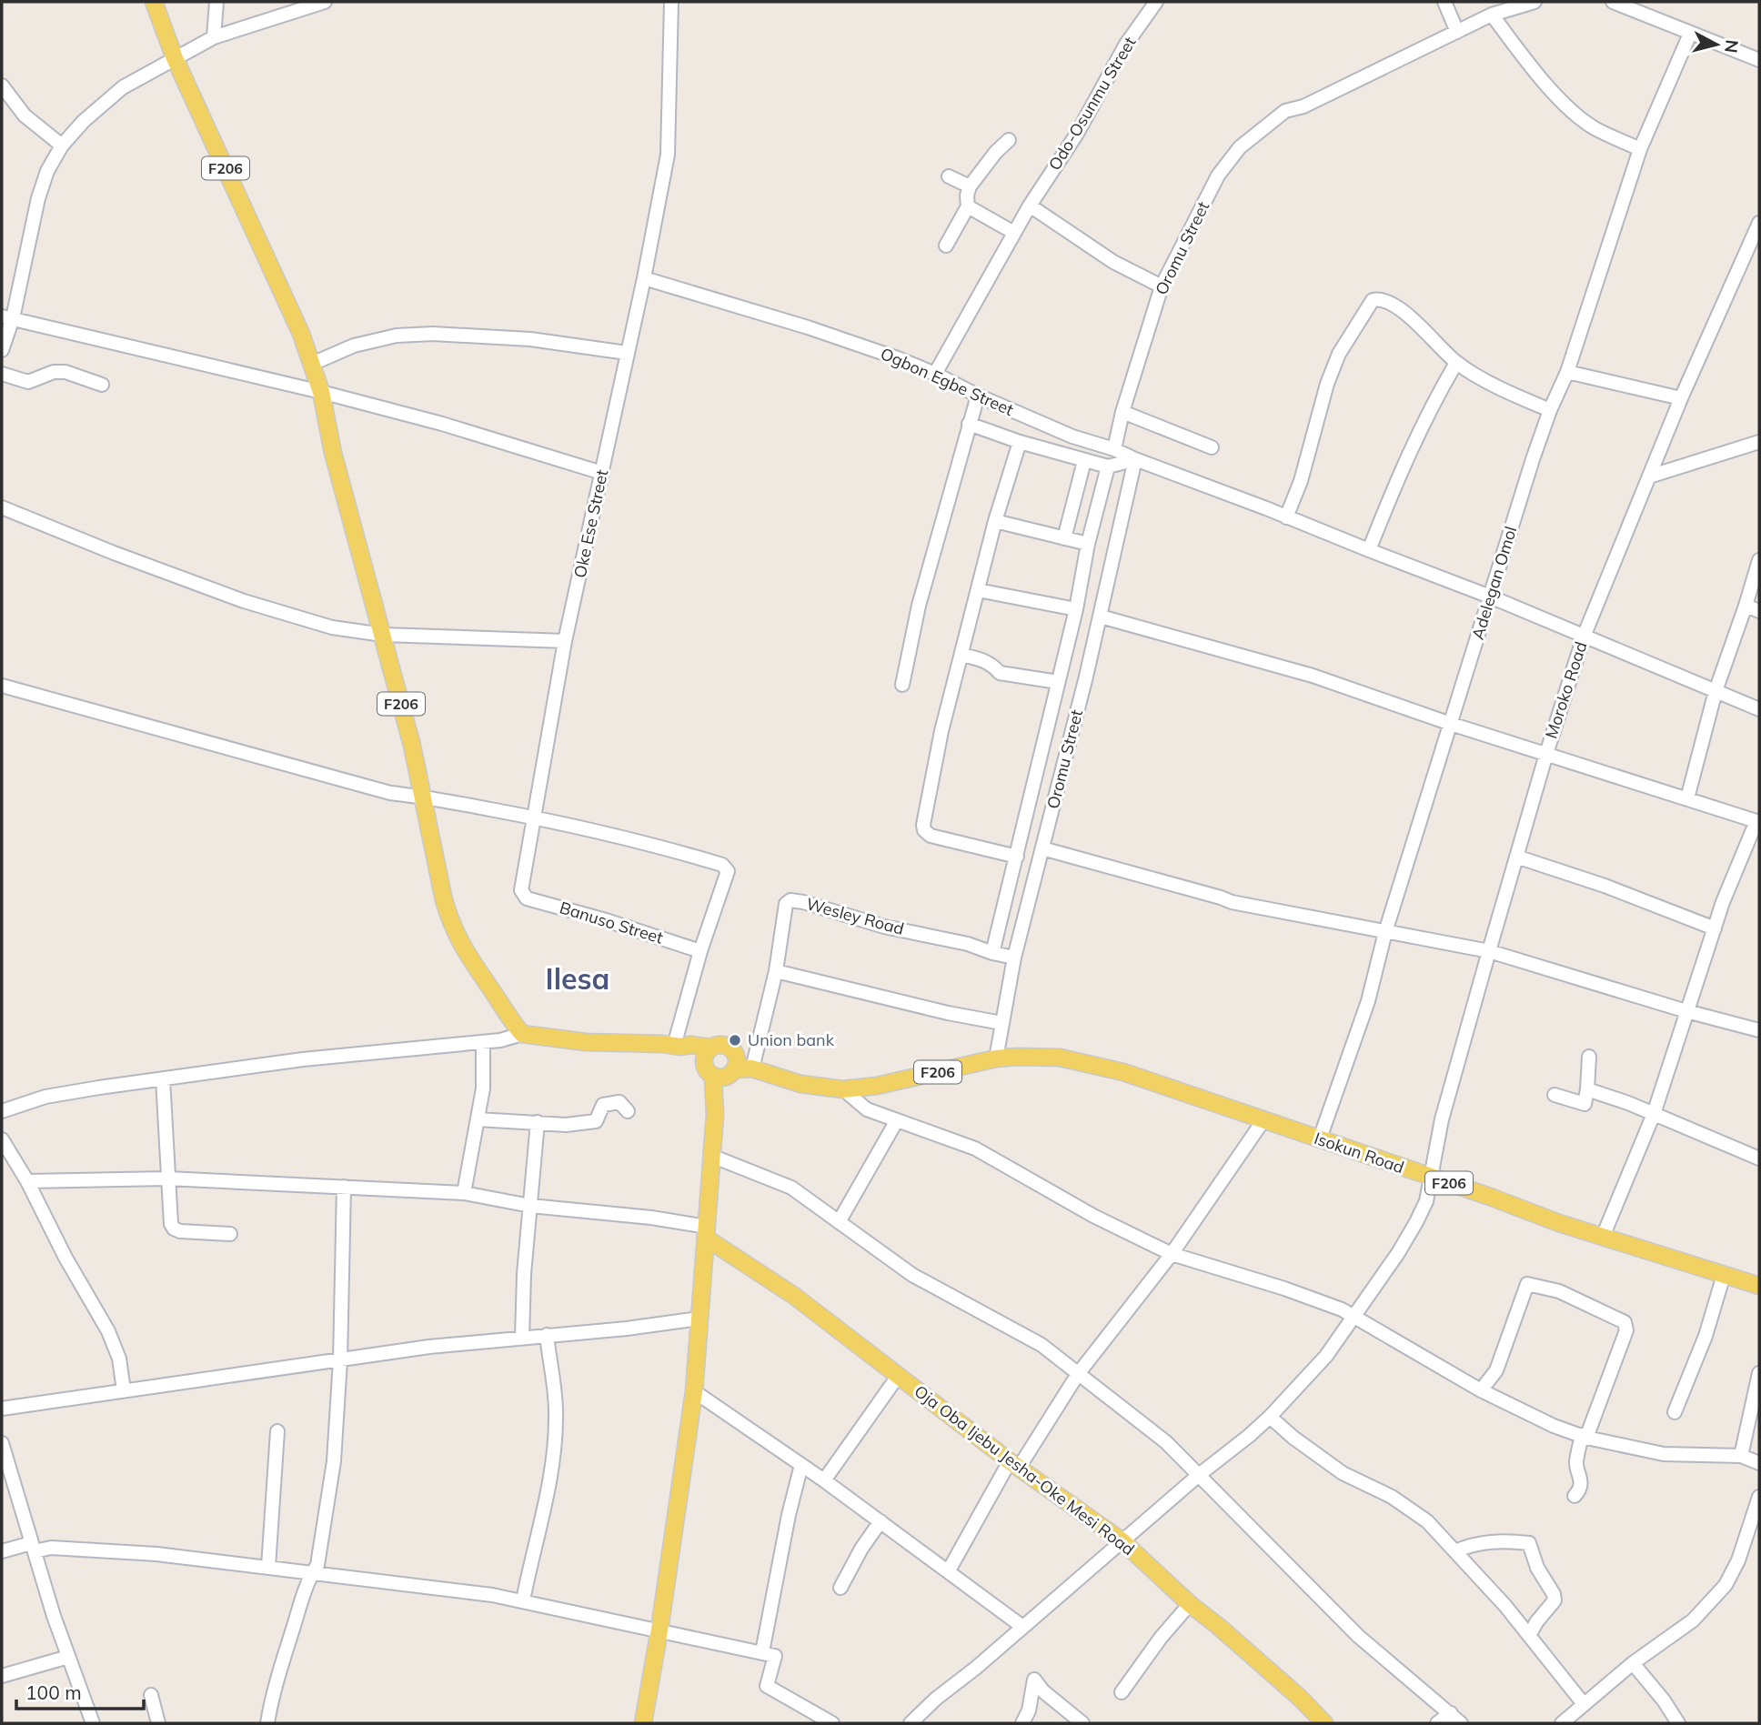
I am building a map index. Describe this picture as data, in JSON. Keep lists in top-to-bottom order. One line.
{"streets":{"main road":["F206","Isokun Road","Oja Oba Ijebu Jesha-Oke Mesi Road"],"street":["Odo-Osunmu Street","Oromu Street","Ogbon Egbe Street","Oke Ese Street","Adelegan Omol","Moroko Road","Wesley Road","Banuso Street"]},"crossings":[["Odo-Osunmu Street","Ogbon Egbe Street"],["F206","Oromu Street"],["F206","Wesley Road"],["F206","Isokun Road"],["Oromu Street","Ogbon Egbe Street"],["Oromu Street","Wesley Road"],["Oromu Street","Isokun Road"],["Ogbon Egbe Street","Oke Ese Street"],["Oke Ese Street","Banuso Street"],["Adelegan Omol","Isokun Road"],["Moroko Road","Isokun Road"],["Moroko Road","Oja Oba Ijebu Jesha-Oke Mesi Road"]],"districts":["Ilesa"],"places":["Union bank"],"scale_bar":"100 m","north":"right"}
